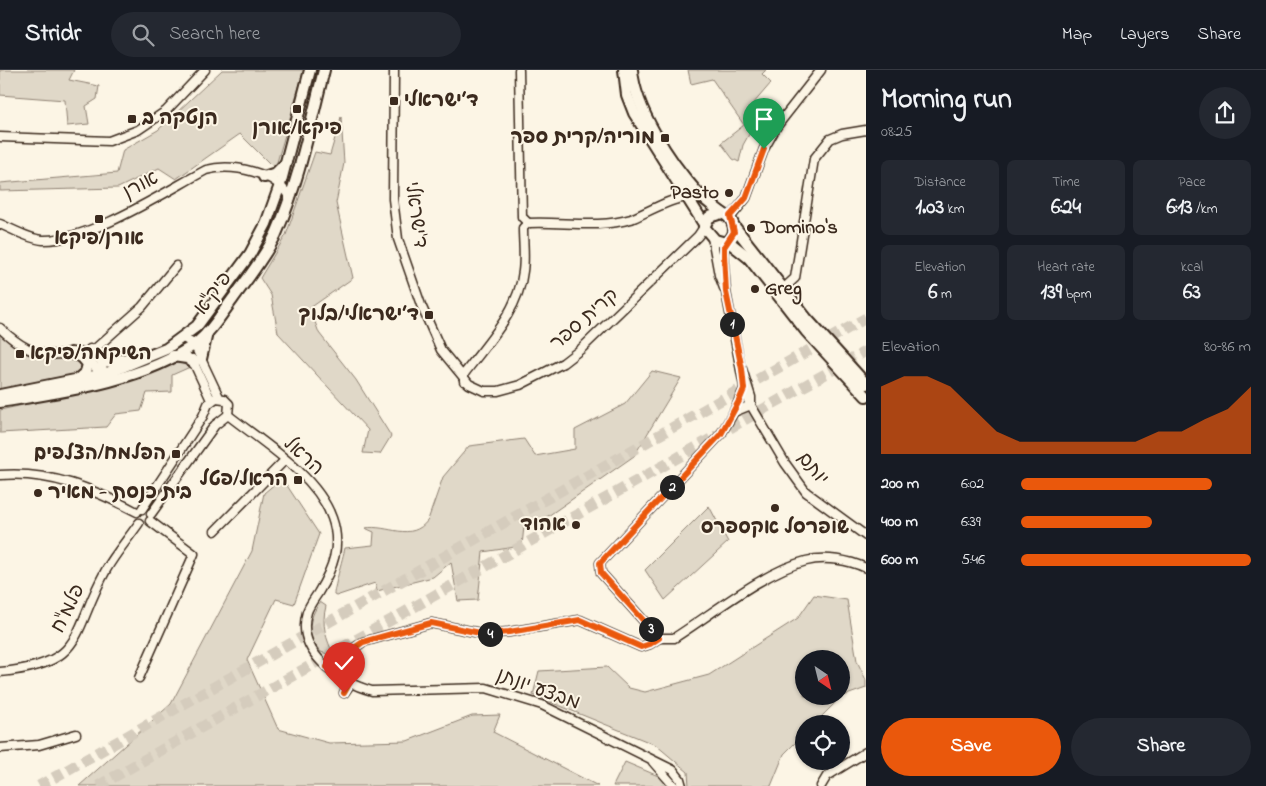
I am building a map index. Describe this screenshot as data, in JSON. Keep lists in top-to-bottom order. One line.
{"streets":{"main road":["פיק\"א"],"street":["אורן","ד'ישראלי","קרית ספר","הראל","יותם","פלמ\"ח","מבצע יונתן"]},"crossings":[["אורן","פיק\"א"],["ד'ישראלי","קרית ספר"],["קרית ספר","יותם"],["הראל","מבצע יונתן"]],"places":{"transit":["ד׳ישראלי","פיקא/אורן","הנטקה ב","מוריה/קרית ספר","אורן/פיקא","ד׳ישראלי/בלוך","השיקמה/פיקא","הפלמח/הצלפים","הראל/פטל"],"other":["Pasto","Domino's","Greg","בית כנסת - מאיר","שופרסל אקספרס","אהוד"]},"north":"bottom right","page":{"header":"Stridr","search":"Search here","nav":["Map","Layers","Share"],"heading":["Morning run","08:25"],"stats":[["Distance","1.03 km"],["Time","6:24"],["Pace","6:13 /km"],["Elevation","6 m"],["Heart rate","139 bpm"],["kcal","63"]],"pins":["1","2","3","4"],"chart":["Elevation","80–86 m"],"list":[{"name":"200 m","note":"6:02"},{"name":"400 m","note":"6:39"},{"name":"600 m","note":"5:46"}],"buttons":["Save","Share"]}}
